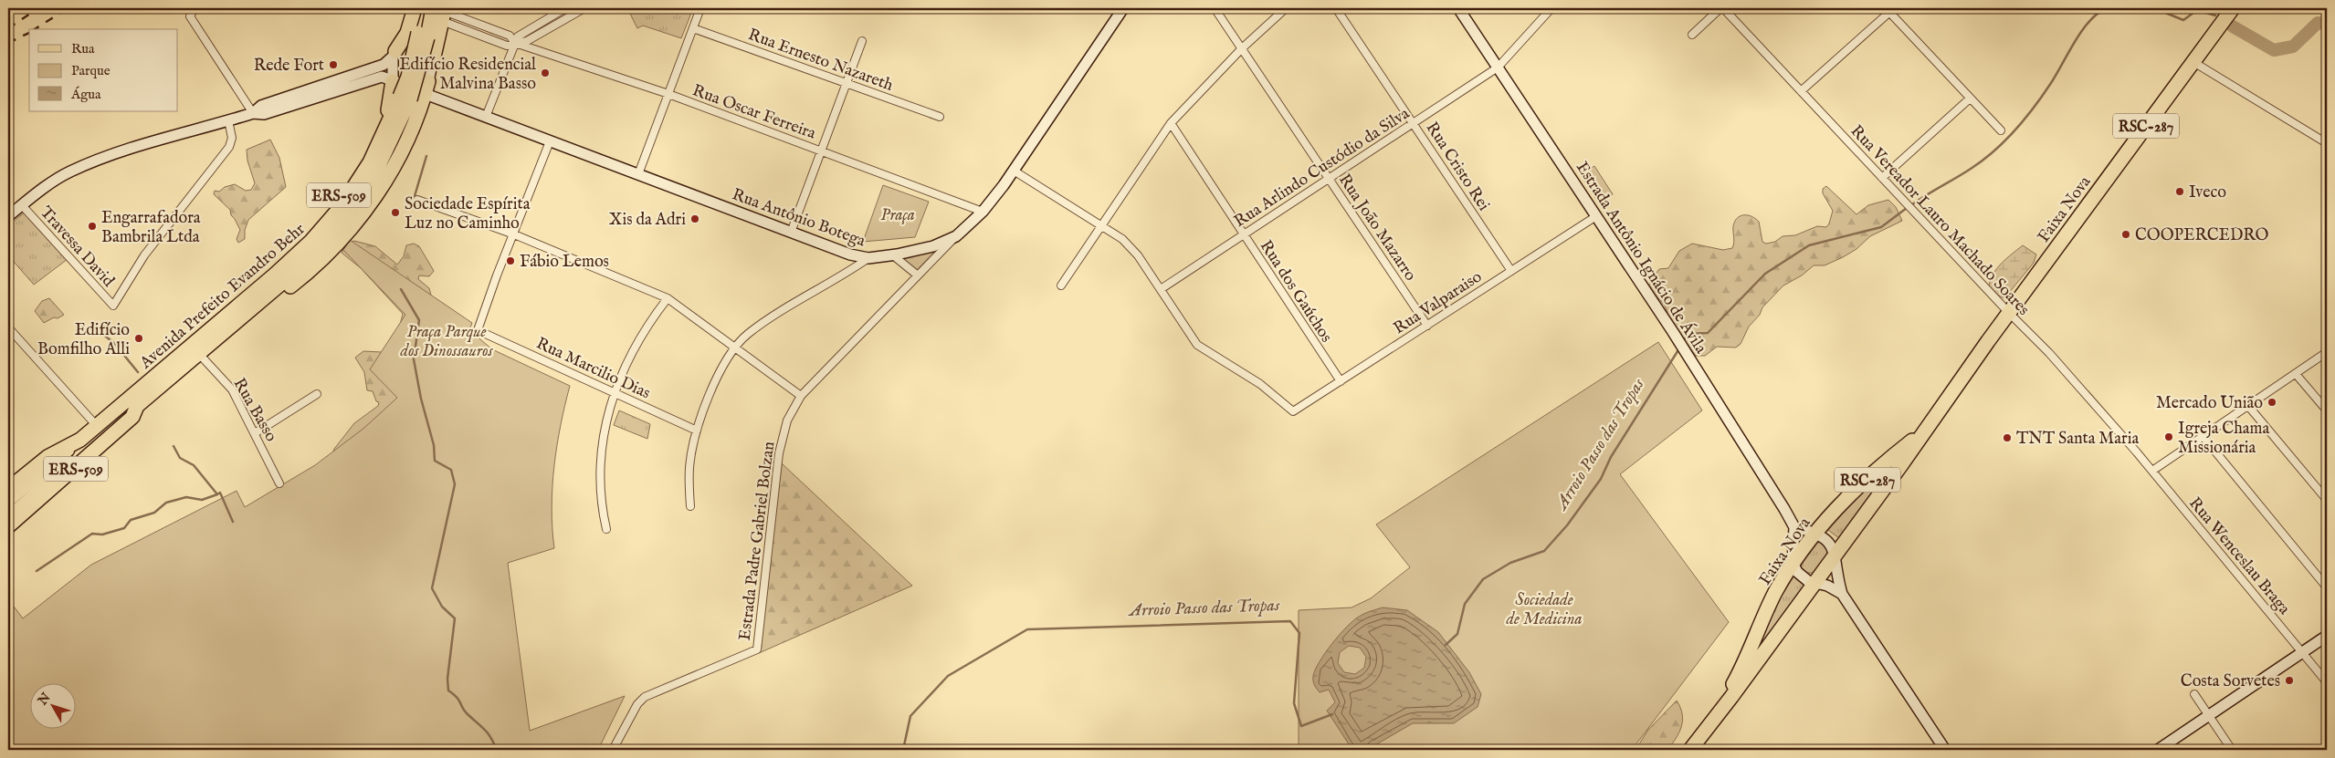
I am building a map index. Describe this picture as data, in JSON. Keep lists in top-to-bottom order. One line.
{"streets":{"highway":["RSC-287","ERS-509","Faixa Nova","Avenida Prefeito Evandro Behr"],"street":["Rua Ernesto Nazareth","Rua Oscar Ferreira","Rua Cristo Rei","Rua Arlindo Custódio da Silva","Rua Antônio Botega","Rua Vereador Lauro Machado Soares","Rua João Mazarro","Travessa David","Estrada Antônio Ignácio de Ávila","Rua dos Gaúchos","Rua Valparaiso","Rua Marcilio Dias","Rua Basso","Estrada Padre Gabriel Bolzan","Rua Wenceslau Braga"]},"crossings":[["Rua Oscar Ferreira","Rua Antônio Botega"],["Rua Cristo Rei","Rua Arlindo Custódio da Silva"],["Rua Cristo Rei","Rua Valparaiso"],["Rua Arlindo Custódio da Silva","Rua João Mazarro"],["Rua Arlindo Custódio da Silva","Estrada Antônio Ignácio de Ávila"],["Rua Arlindo Custódio da Silva","Rua dos Gaúchos"],["Rua Arlindo Custódio da Silva","Rua Valparaiso"],["ERS-509","Rua Antônio Botega"],["ERS-509","Avenida Prefeito Evandro Behr"],["Faixa Nova","Rua Vereador Lauro Machado Soares"],["Rua Antônio Botega","Avenida Prefeito Evandro Behr"],["Rua Antônio Botega","Estrada Padre Gabriel Bolzan"],["Rua Vereador Lauro Machado Soares","Rua Wenceslau Braga"],["Rua João Mazarro","Rua Valparaiso"],["Estrada Antônio Ignácio de Ávila","Rua Valparaiso"],["Rua dos Gaúchos","Rua Valparaiso"],["Avenida Prefeito Evandro Behr","Rua Basso"]],"water":["Arroio Passo das Tropas"],"parks":["Praça","Praça Parque dos Dinossauros","Sociedade de Medicina"],"places":["Rede Fort","Edifício Residencial Malvina Basso","Iveco","Sociedade Espírita Luz no Caminho","Xis da Adri","Engarrafadora Bambrila Ltda","COOPERCEDRO","Fábio Lemos","Edifício Bomfilho Alli","Mercado União","Igreja Chama Missionária","TNT Santa Maria","Costa Sorvetes"],"legend":["Rua","Parque","Água"],"north":"top left"}
